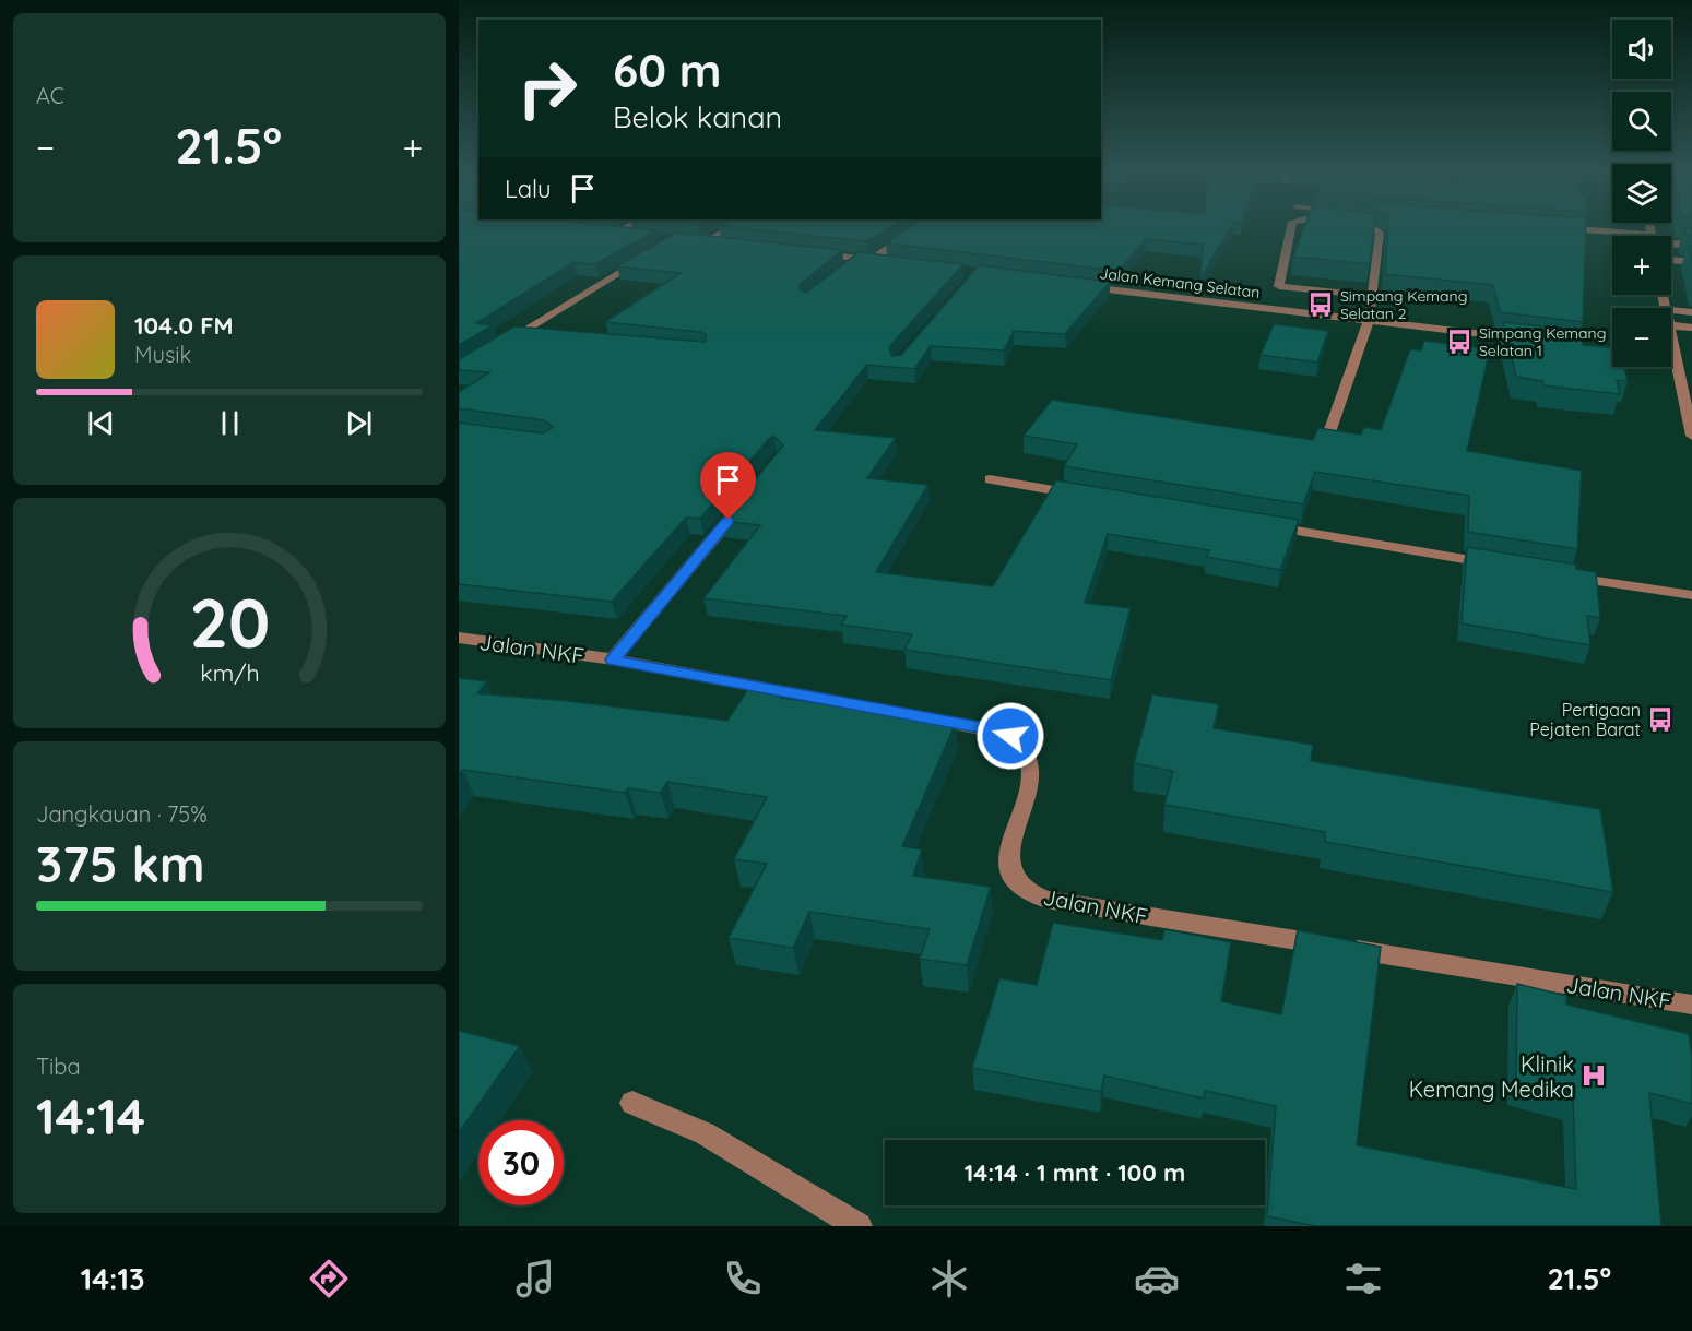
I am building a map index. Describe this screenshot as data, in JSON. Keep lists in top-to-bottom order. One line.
{"streets":{"street":["Jalan Kemang Selatan","Jalan NKF"]},"places":{"bus stop":["Simpang Kemang Selatan 2","Simpang Kemang Selatan 1","Pertigaan Pejaten Barat"],"hospital":["Klinik Kemang Medika"]},"page":{"tile":["AC",["Jangkauan · 75%","375 km"],["Tiba","14:14"]],"map_buttons":["+","−"],"turn":["60 m","Belok kanan"],"heat":["−","21.5°","+"],"then":"Lalu","song":["104.0 FM","Musik"],"limit":"30","trip":"14:14 · 1 mnt · 100 m","tabs":["14:13","21.5°"],"gauge":["20","km/h"]}}
